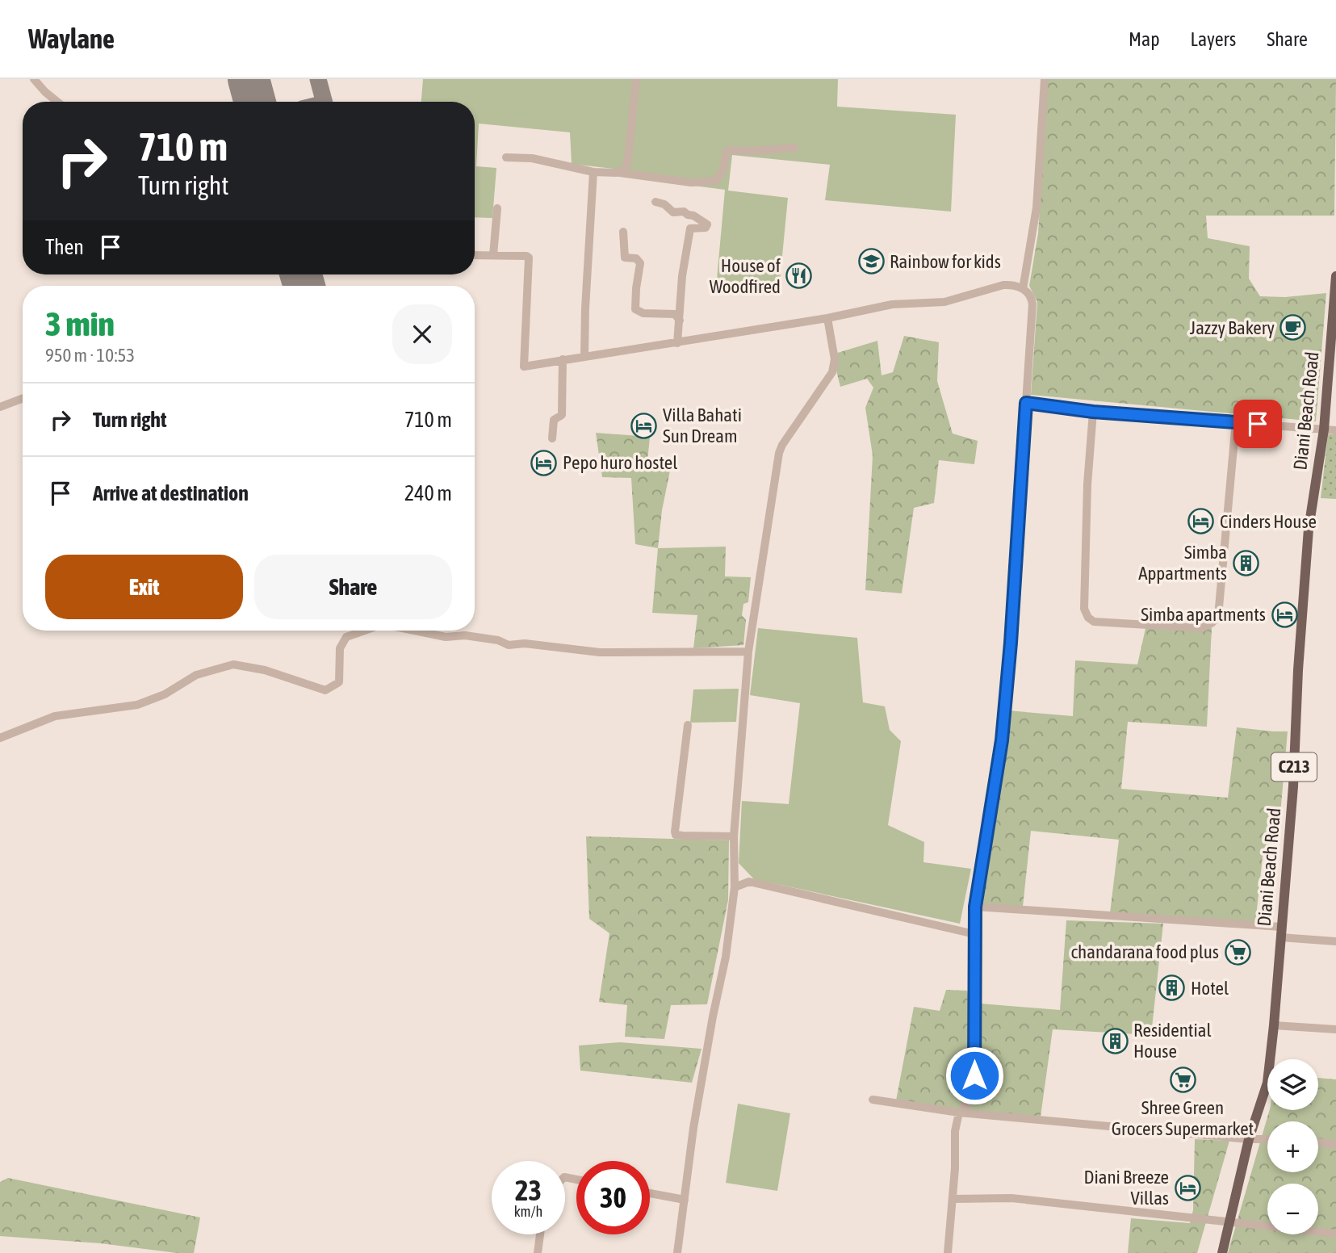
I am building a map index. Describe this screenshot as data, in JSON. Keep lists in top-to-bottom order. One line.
{"streets":{"main road":["Diani Beach Road","C213"]},"places":{"school or university":["Rainbow for kids"],"restaurant":["House of Woodfired"],"cafe":["Jazzy Bakery"],"hotel":["Villa Bahati Sun Dream","Pepo huro hostel","Cinders House","Simba apartments","Diani Breeze Villas"],"building":["Simba Appartments","Hotel","Residential House"],"supermarket":["chandarana food plus","Shree Green Grocers Supermarket"]},"page":{"header":"Waylane","nav":["Map","Layers","Share"],"turn":["710 m","Turn right"],"then":"Then","heading":["3 min","950 m · 10:53"],"list":[{"name":"Turn right","value":"710 m"},{"name":"Arrive at destination","value":"240 m"}],"buttons":["Exit","Share"],"map_buttons":["+","−"],"speed":"23 km/h","limit":"30"}}
